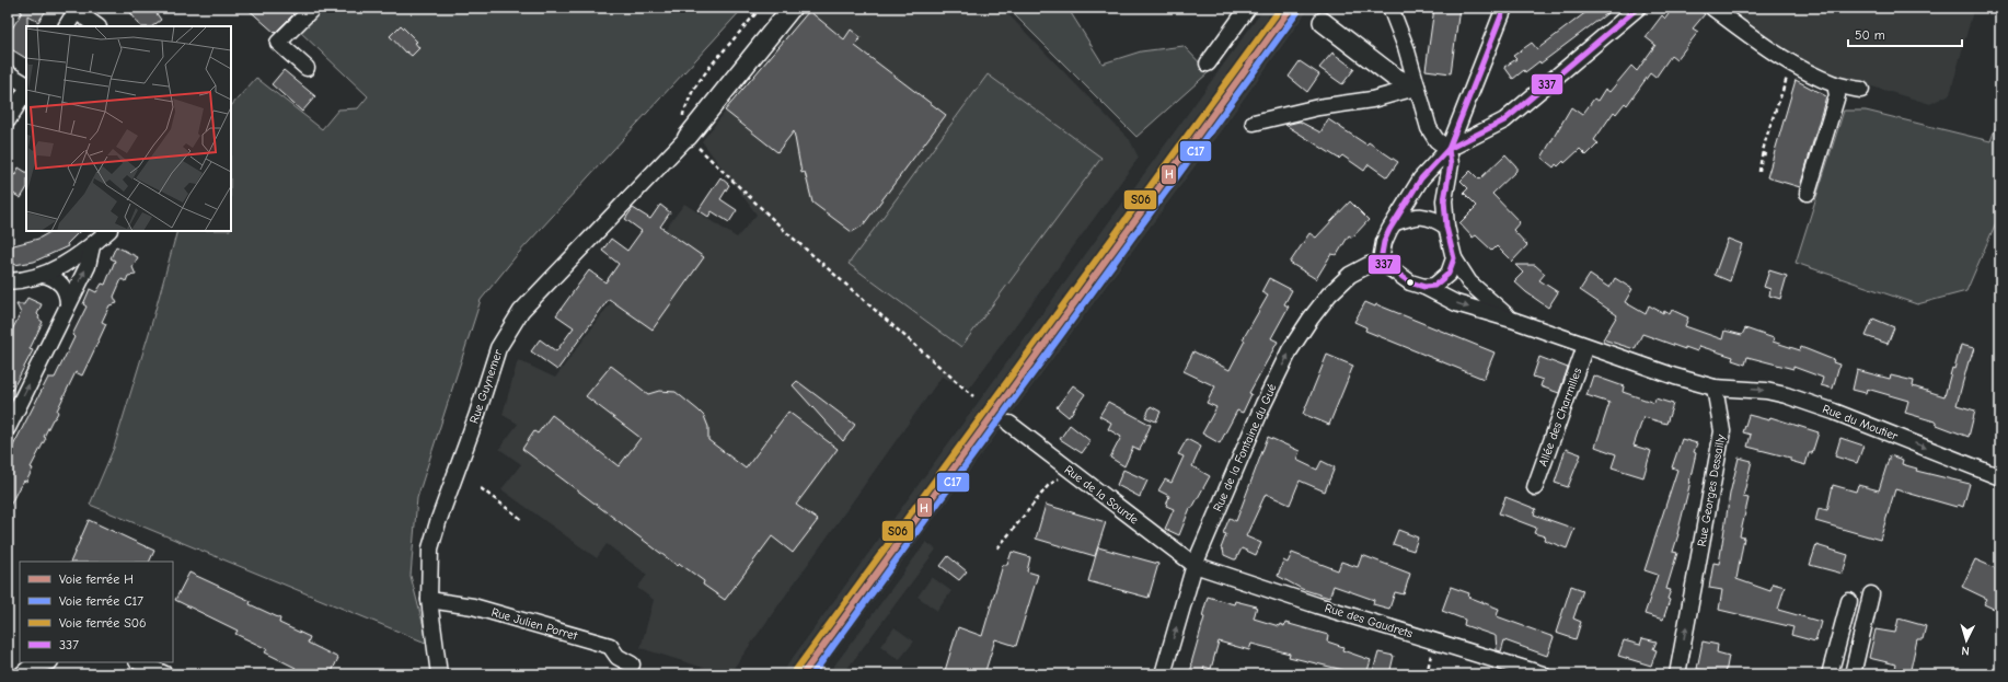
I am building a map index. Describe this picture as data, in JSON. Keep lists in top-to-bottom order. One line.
{"streets":{"street":["Rue Guynemer","Allée des Charmilles","Rue du Moutier","Rue de la Fontaine du Gué","Rue Georges Dessailly","Rue de la Sourde","Rue des Gaudrets","Rue Julien Porret"]},"crossings":[["Rue Guynemer","Rue Julien Porret"],["Rue du Moutier","Rue Georges Dessailly"],["Rue de la Fontaine du Gué","Rue de la Sourde"],["Rue de la Fontaine du Gué","Rue des Gaudrets"],["Rue de la Sourde","Rue des Gaudrets"]],"one_way":["Rue du Moutier","Rue de la Fontaine du Gué","Rue Georges Dessailly"],"lines":["rail line H","rail line S06","transit line 337","rail line C17"],"legend":["Voie ferrée H","Voie ferrée C17","Voie ferrée S06","337"],"scale_bar":"50 m","north":"bottom"}
